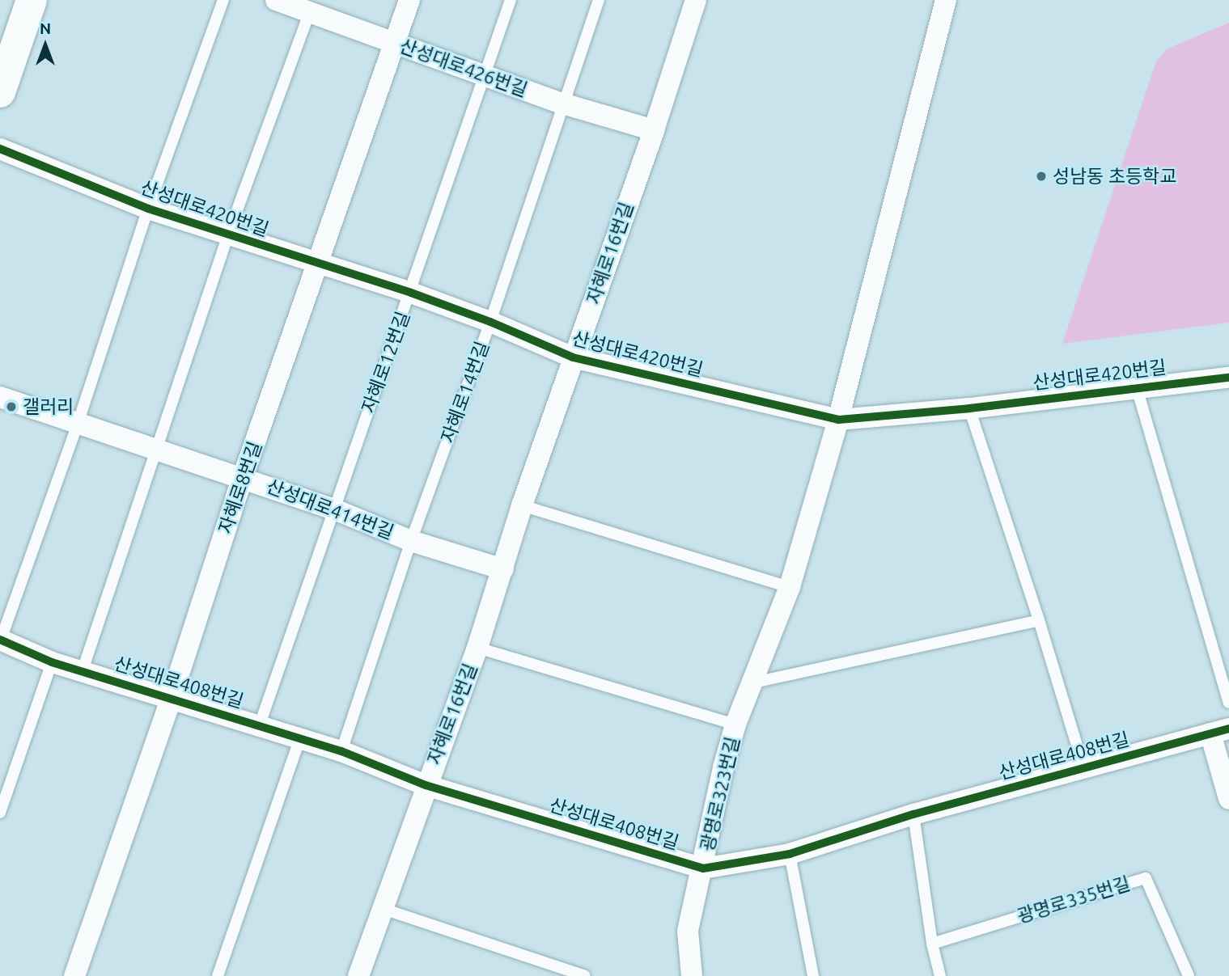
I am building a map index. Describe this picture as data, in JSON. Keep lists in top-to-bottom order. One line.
{"streets":{"street":["산성대로426번길","산성대로420번길","자혜로16번길","자혜로8번길","산성대로414번길","산성대로408번길","광명로323번길"],"lane":["자혜로12번길","자혜로14번길","광명로335번길"]},"crossings":[["산성대로426번길","산성대로420번길"],["산성대로426번길","자혜로16번길"],["산성대로426번길","자혜로12번길"],["산성대로426번길","자혜로14번길"],["산성대로426번길","자혜로8번길"],["산성대로420번길","자혜로16번길"],["산성대로420번길","자혜로12번길"],["산성대로420번길","자혜로14번길"],["산성대로420번길","자혜로8번길"],["산성대로420번길","광명로323번길"],["자혜로16번길","산성대로414번길"],["자혜로16번길","산성대로408번길"],["자혜로16번길","광명로323번길"],["자혜로12번길","산성대로414번길"],["자혜로12번길","산성대로408번길"],["자혜로14번길","산성대로414번길"],["자혜로14번길","산성대로408번길"],["자혜로8번길","산성대로414번길"],["자혜로8번길","산성대로408번길"],["산성대로414번길","산성대로408번길"],["산성대로408번길","광명로323번길"]],"places":["성남동 초등학교","갤러리"],"north":"top"}
